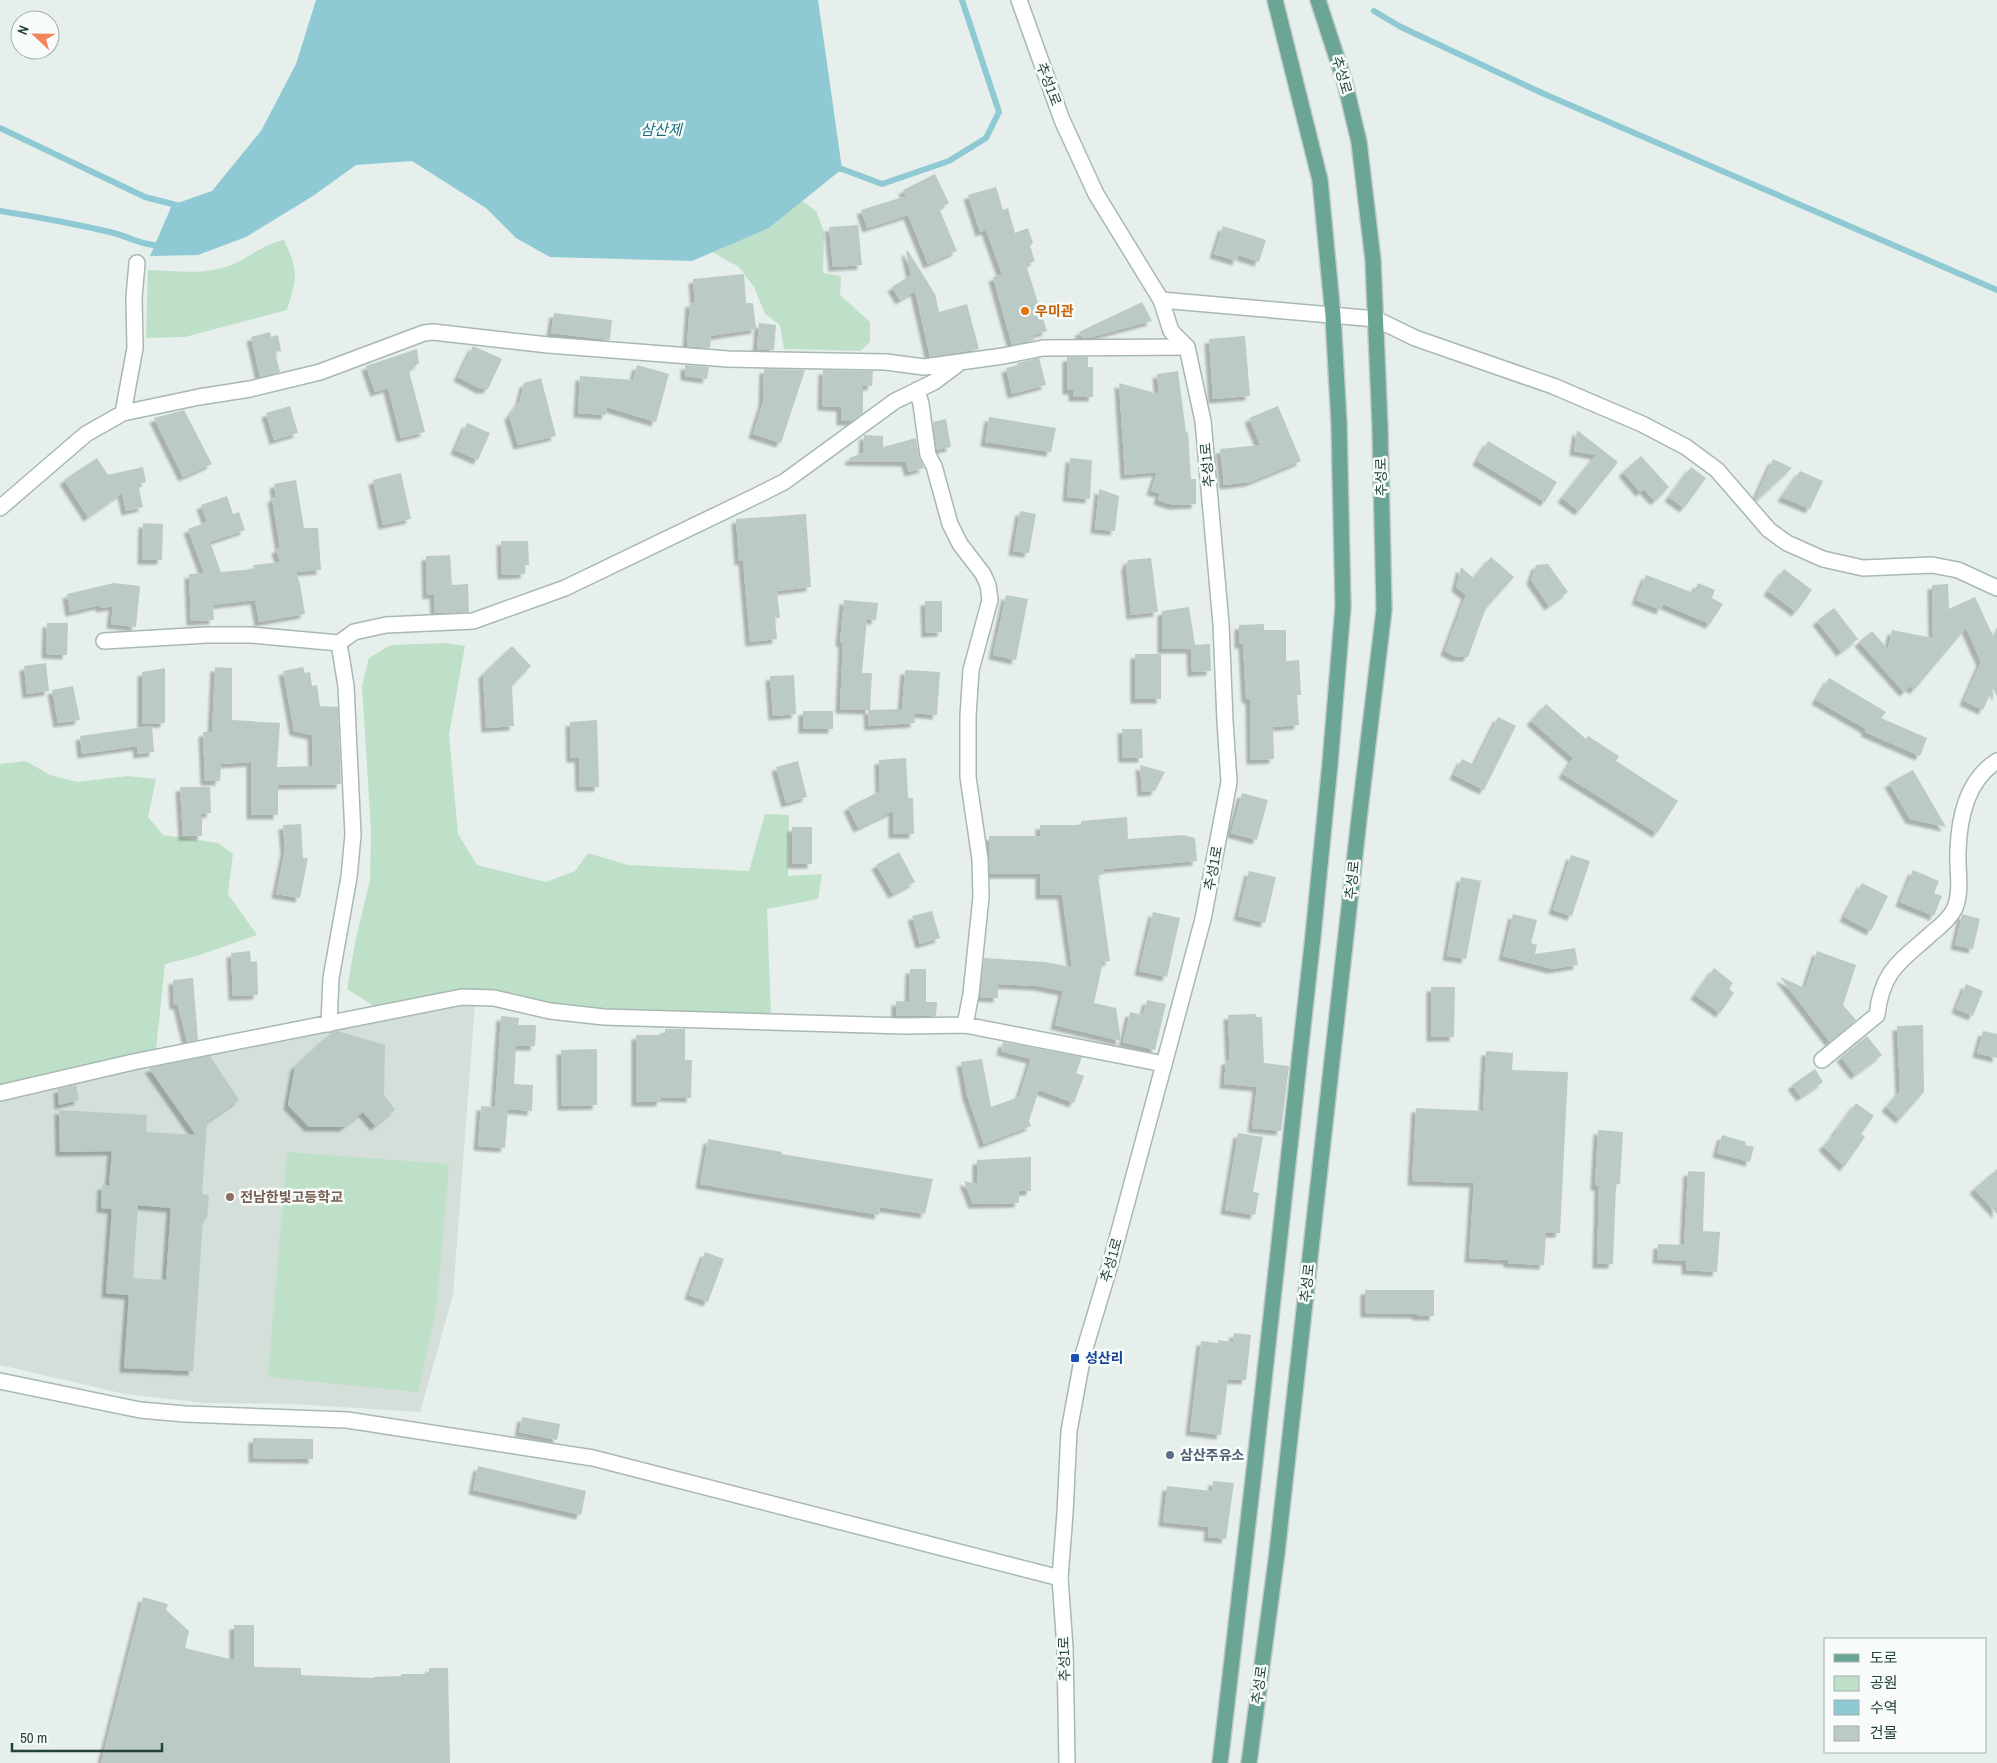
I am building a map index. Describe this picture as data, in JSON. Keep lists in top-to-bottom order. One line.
{"streets":{"main road":["추성로"],"street":["추성1로"]},"water":["삼산제"],"places":{"other":["우미관","전남한빛고등학교","삼산주유소"],"transit":["성산리"]},"legend":["도로","공원","수역","건물"],"scale_bar":"50 m","north":"left"}
